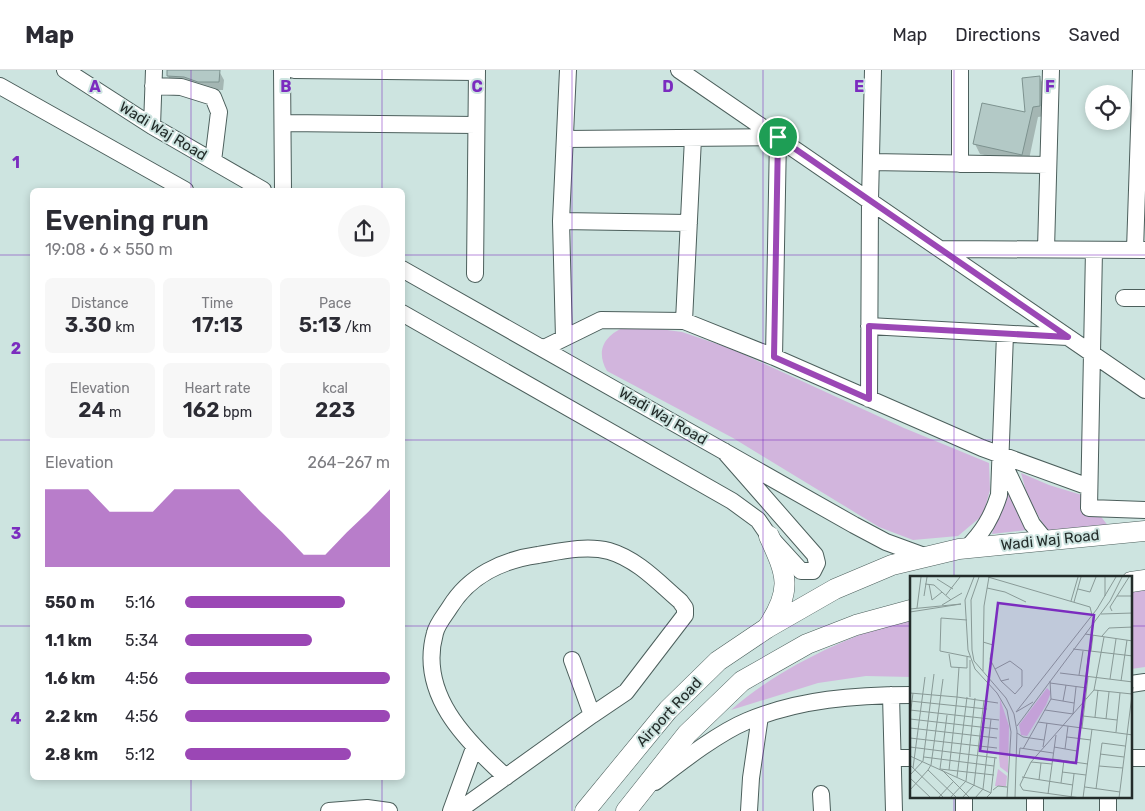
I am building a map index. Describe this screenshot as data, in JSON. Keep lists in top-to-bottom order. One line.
{"streets":{"main road":["Wadi Waj Road","Airport Road"]},"crossings":[["Wadi Waj Road","Airport Road"]],"page":{"header":"Map","nav":["Map","Directions","Saved"],"heading":["Evening run","19:08 · 6 × 550 m"],"stats":[["Distance","3.30 km"],["Time","17:13"],["Pace","5:13 /km"],["Elevation","24 m"],["Heart rate","162 bpm"],["kcal","223"]],"chart":["Elevation","264–267 m"],"list":[{"name":"550 m","note":"5:16"},{"name":"1.1 km","note":"5:34"},{"name":"1.6 km","note":"4:56"},{"name":"2.2 km","note":"4:56"},{"name":"2.8 km","note":"5:12"}]},"grid":{"columns":["A","B","C","D","E","F"],"rows":["1","2","3","4"]}}
